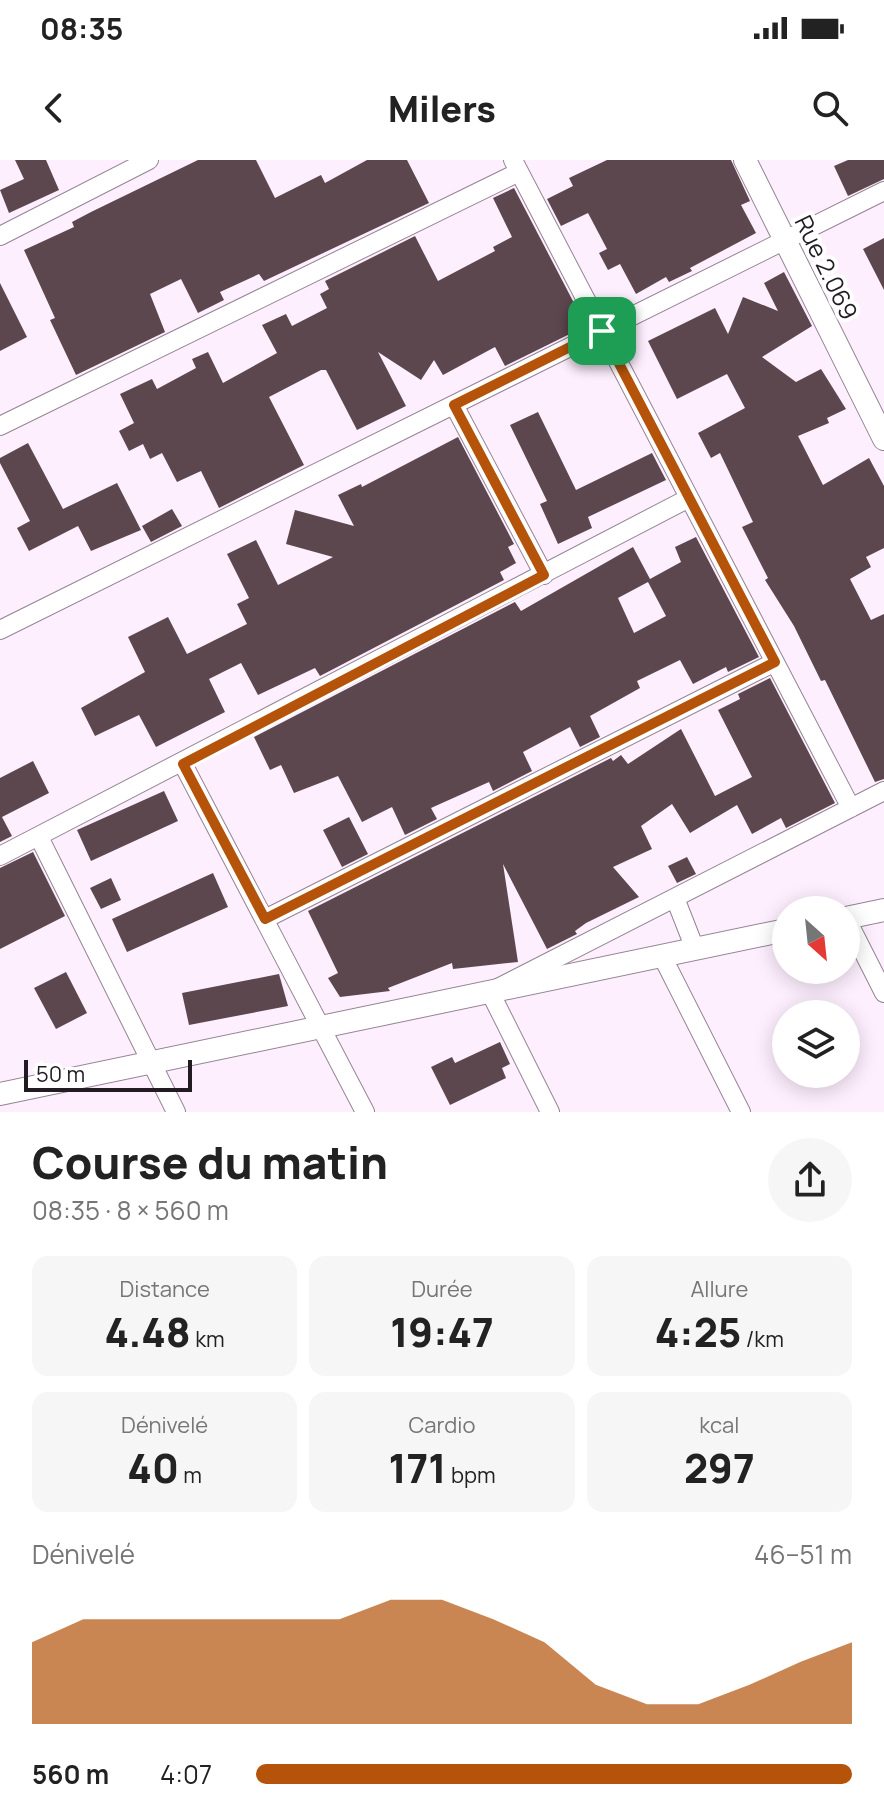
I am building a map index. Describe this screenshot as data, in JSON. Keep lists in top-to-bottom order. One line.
{"streets":{"street":["Rue 2.069"]},"scale_bar":"50 m","north":"bottom right","page":{"status":"08:35","header":"Milers","scale":"50 m","heading":["Course du matin","08:35 · 8 × 560 m"],"stats":[["Distance","4.48 km"],["Durée","19:47"],["Allure","4:25 /km"],["Dénivelé","40 m"],["Cardio","171 bpm"],["kcal","297"]],"chart":["Dénivelé","46–51 m"],"list":[{"name":"560 m","note":"4:07"}]}}
